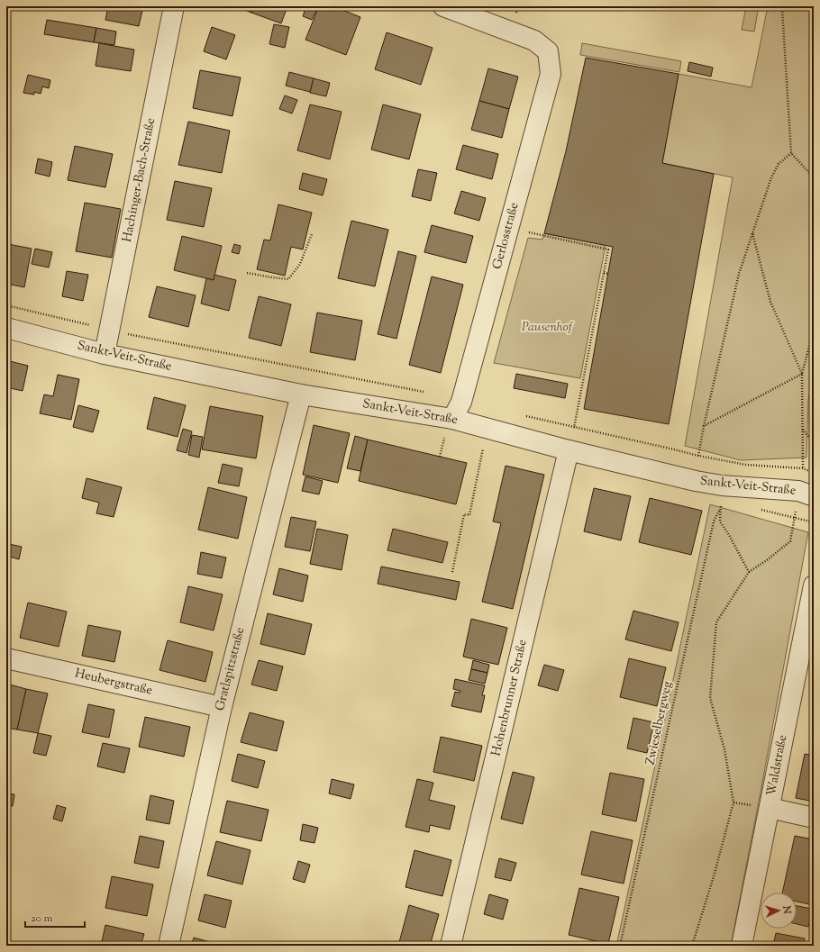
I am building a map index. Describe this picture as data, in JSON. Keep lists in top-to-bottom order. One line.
{"streets":{"street":["Hachinger-Bach-Straße","Gerlosstraße","Sankt-Veit-Straße","Gratlspitzstraße","Heubergstraße","Hohenbrunner Straße","Waldstraße"],"path":["Zwieselbergweg"]},"crossings":[["Hachinger-Bach-Straße","Sankt-Veit-Straße"],["Gerlosstraße","Sankt-Veit-Straße"],["Sankt-Veit-Straße","Gratlspitzstraße"],["Sankt-Veit-Straße","Hohenbrunner Straße"],["Gratlspitzstraße","Heubergstraße"]],"parks":["Pausenhof"],"scale_bar":"20 m","north":"right"}
